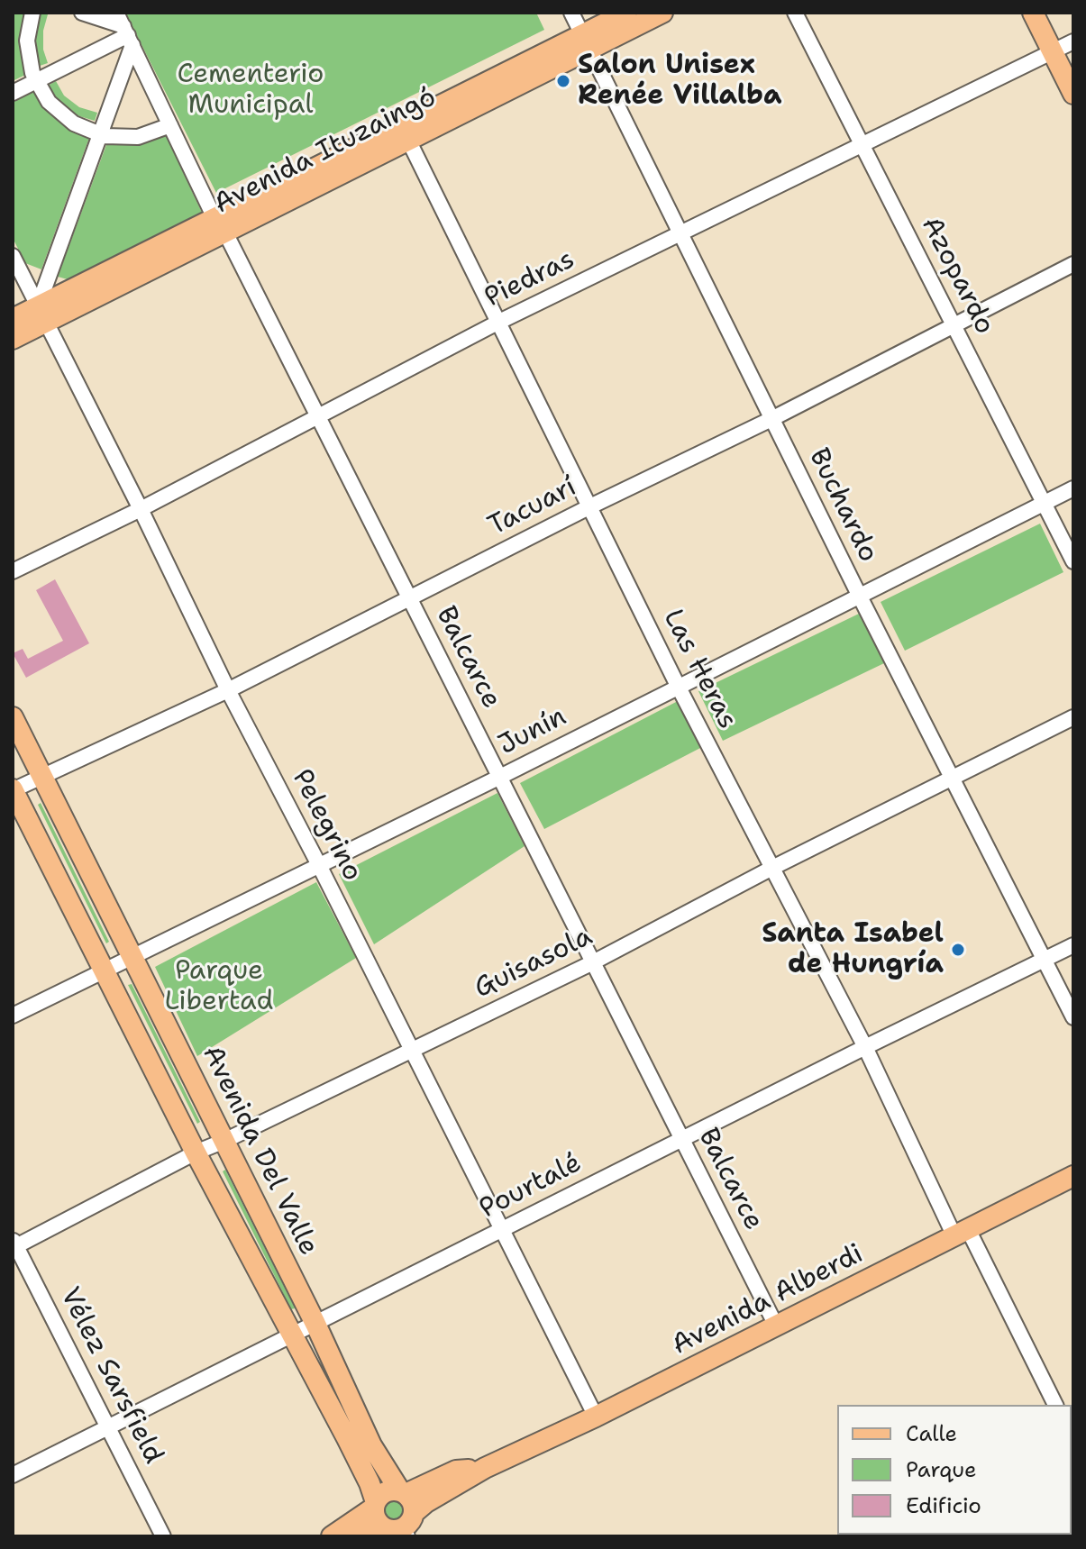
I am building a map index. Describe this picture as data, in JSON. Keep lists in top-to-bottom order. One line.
{"streets":{"main road":["Avenida Ituzaingó","Avenida Del Valle","Avenida Alberdi"],"street":["Azopardo","Piedras","Buchardo","Tacuarí","Balcarce","Las Heras","Junín","Pelegrino","Guisasola","Pourtalé","Vélez Sarsfield"]},"crossings":[["Avenida Ituzaingó","Buchardo"],["Avenida Ituzaingó","Balcarce"],["Avenida Ituzaingó","Las Heras"],["Avenida Ituzaingó","Pelegrino"],["Azopardo","Piedras"],["Azopardo","Tacuarí"],["Azopardo","Junín"],["Piedras","Buchardo"],["Piedras","Balcarce"],["Piedras","Las Heras"],["Piedras","Pelegrino"],["Buchardo","Tacuarí"],["Buchardo","Junín"],["Buchardo","Guisasola"],["Buchardo","Pourtalé"],["Tacuarí","Balcarce"],["Tacuarí","Las Heras"],["Tacuarí","Pelegrino"],["Tacuarí","Avenida Del Valle"],["Balcarce","Junín"],["Balcarce","Guisasola"],["Balcarce","Pourtalé"],["Balcarce","Avenida Alberdi"],["Las Heras","Junín"],["Las Heras","Guisasola"],["Las Heras","Pourtalé"],["Las Heras","Avenida Alberdi"],["Junín","Pelegrino"],["Junín","Avenida Del Valle"],["Pelegrino","Guisasola"],["Pelegrino","Pourtalé"],["Pelegrino","Avenida Alberdi"],["Guisasola","Avenida Del Valle"],["Guisasola","Vélez Sarsfield"],["Avenida Del Valle","Pourtalé"],["Avenida Del Valle","Avenida Alberdi"],["Pourtalé","Vélez Sarsfield"]],"parks":["Cementerio Municipal","Parque Libertad"],"places":["Salon Unisex Renée Villalba","Santa Isabel de Hungría"],"legend":["Calle","Parque","Edificio"]}
